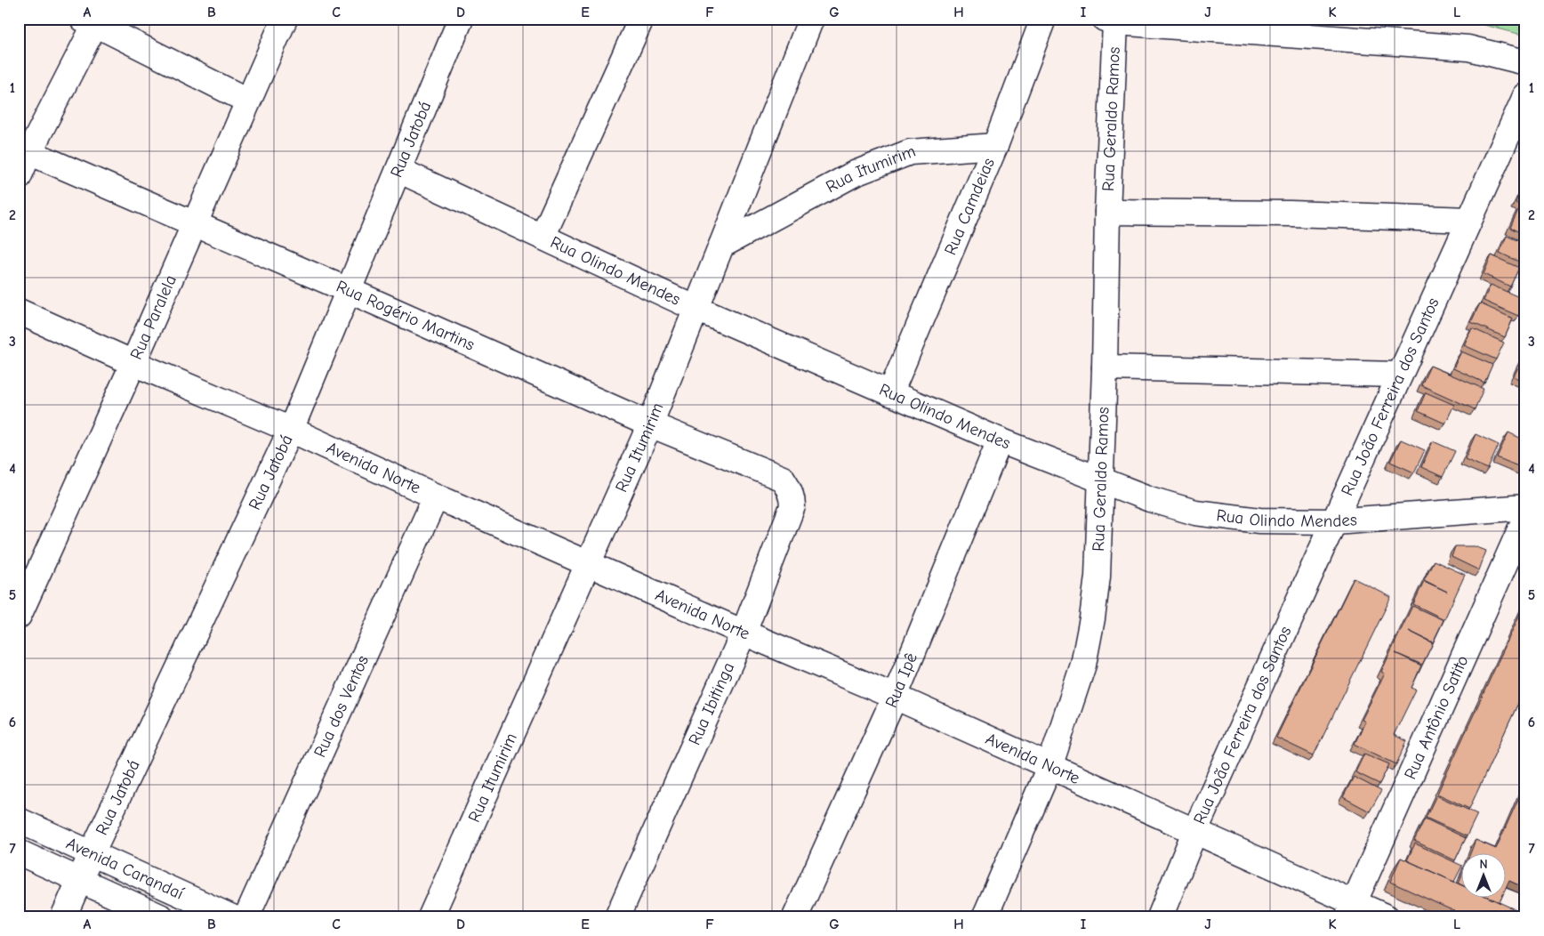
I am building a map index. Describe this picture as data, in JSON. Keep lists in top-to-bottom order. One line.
{"streets":{"street":["Rua Geraldo Ramos","Rua Jatobá","Rua Itumirim","Rua Camdeias","Rua Olindo Mendes","Rua Rogério Martins","Rua Paralela","Rua João Ferreira dos Santos","Avenida Norte","Rua Ipê","Rua Ibitinga","Rua dos Ventos","Rua Antônio Satito","Avenida Carandaí"]},"crossings":[["Rua Geraldo Ramos","Rua Olindo Mendes"],["Rua Geraldo Ramos","Avenida Norte"],["Rua Jatobá","Rua Olindo Mendes"],["Rua Jatobá","Rua Rogério Martins"],["Rua Jatobá","Avenida Norte"],["Rua Jatobá","Avenida Carandaí"],["Rua Itumirim","Rua Camdeias"],["Rua Itumirim","Rua Olindo Mendes"],["Rua Itumirim","Rua Rogério Martins"],["Rua Itumirim","Avenida Norte"],["Rua Camdeias","Rua Olindo Mendes"],["Rua Olindo Mendes","Rua João Ferreira dos Santos"],["Rua Olindo Mendes","Rua Ipê"],["Rua Rogério Martins","Rua Paralela"],["Rua Rogério Martins","Rua Ibitinga"],["Rua Paralela","Avenida Norte"],["Rua João Ferreira dos Santos","Avenida Norte"],["Avenida Norte","Rua Ipê"],["Avenida Norte","Rua Ibitinga"],["Avenida Norte","Rua dos Ventos"],["Avenida Norte","Rua Antônio Satito"]],"north":"top","grid":{"columns":["A","B","C","D","E","F","G","H","I","J","K","L"],"rows":["1","2","3","4","5","6","7"]}}
